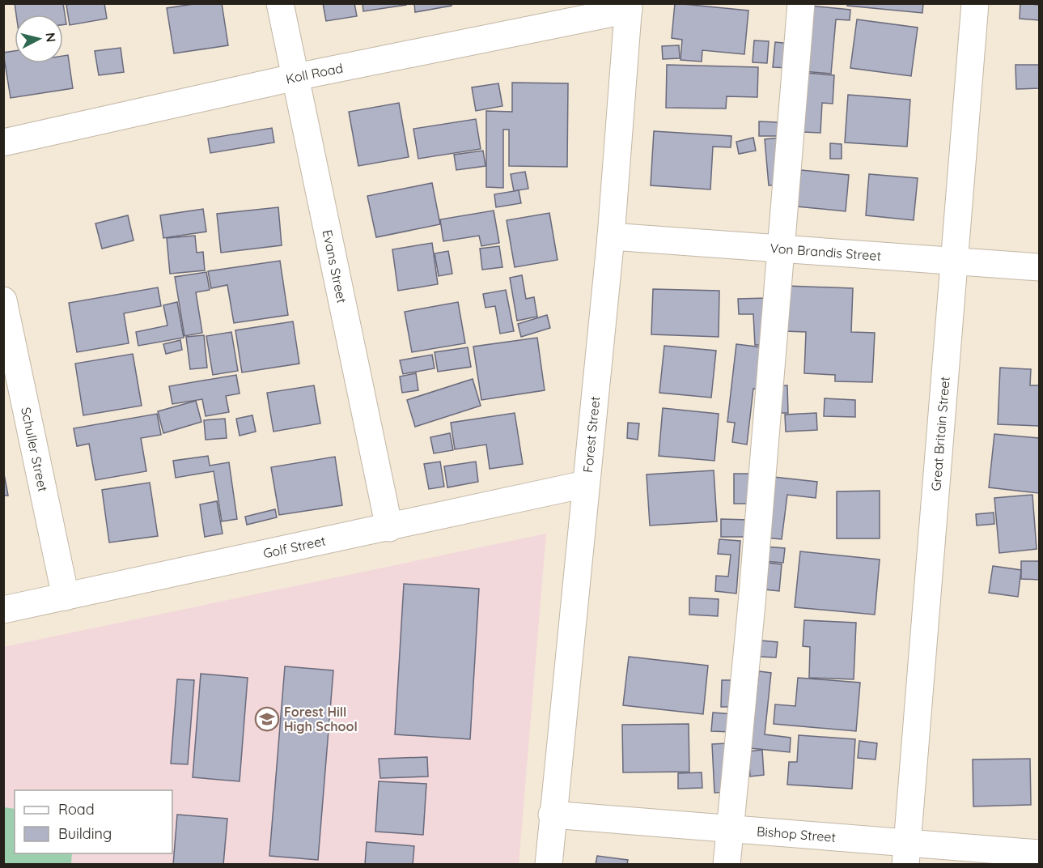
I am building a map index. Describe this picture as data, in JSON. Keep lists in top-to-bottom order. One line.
{"streets":{"street":["Koll Road","Von Brandis Street","Evans Street","Forest Street","Great Britain Street","Schuller Street","Golf Street","Bishop Street"]},"crossings":[["Koll Road","Evans Street"],["Koll Road","Forest Street"],["Von Brandis Street","Forest Street"],["Von Brandis Street","Great Britain Street"],["Evans Street","Golf Street"],["Forest Street","Golf Street"],["Forest Street","Bishop Street"],["Great Britain Street","Bishop Street"],["Schuller Street","Golf Street"]],"places":{"school or university":["Forest Hill High School"]},"legend":["Road","Building"],"north":"right"}
